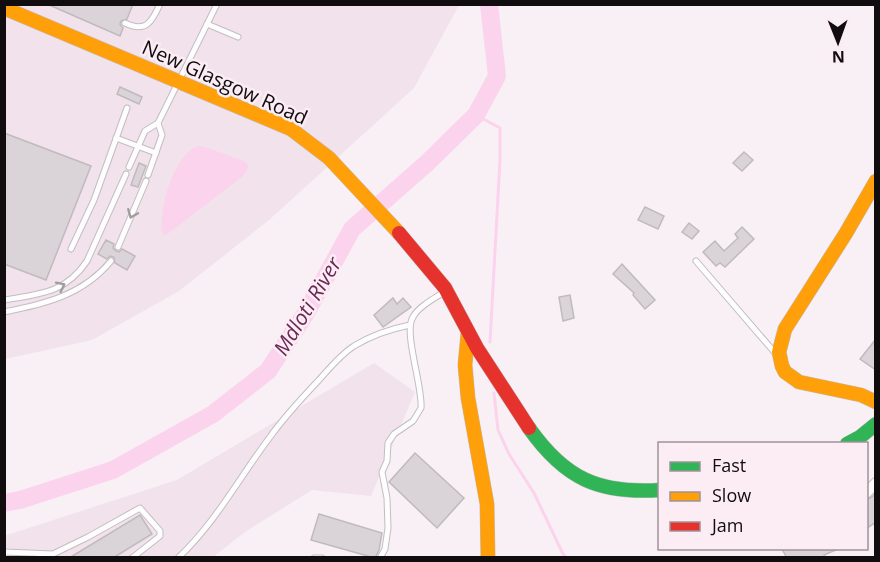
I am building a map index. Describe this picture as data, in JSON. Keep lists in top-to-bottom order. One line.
{"streets":{"street":["New Glasgow Road"]},"water":["Mdloti River"],"legend":["Fast","Slow","Jam"],"north":"bottom"}
